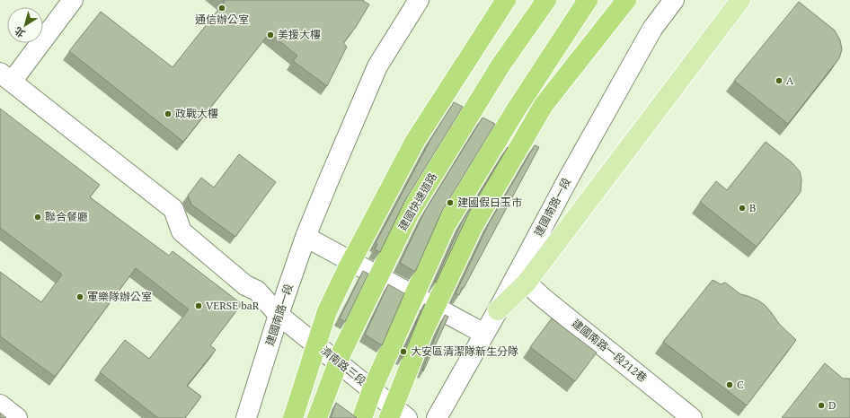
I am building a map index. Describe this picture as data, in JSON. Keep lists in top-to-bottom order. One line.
{"streets":{"highway":["建國快速道路"],"street":["建國南路一段","建國南路一段212巷","濟南路三段"]},"crossings":[["建國南路一段","濟南路三段"]],"places":["通信辦公室","美援大樓","A","政戰大樓","建國假日玉市","B","聯合餐廳","軍樂隊辦公室","VERSE baR","大安區清潔隊新生分隊","C","D"],"north":"bottom left"}
